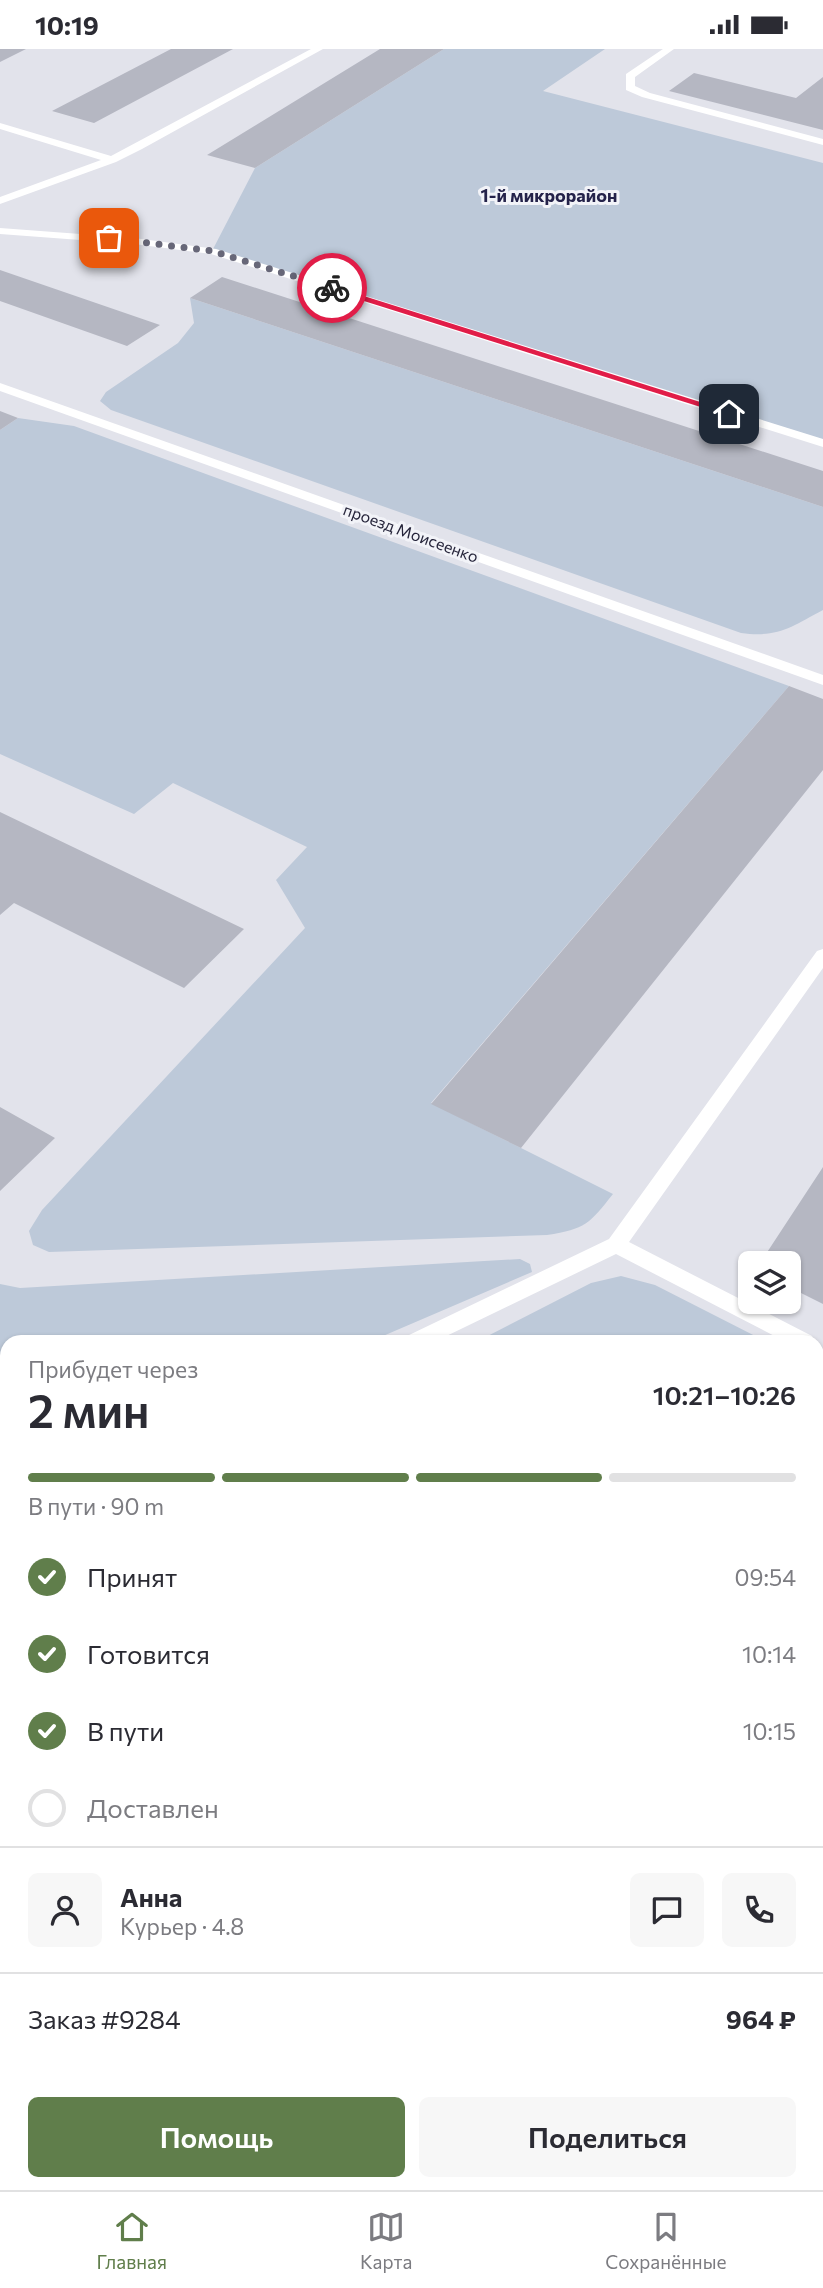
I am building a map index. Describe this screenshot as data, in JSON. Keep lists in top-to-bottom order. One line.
{"streets":{"street":["проезд Моисеенко"]},"districts":["1-й микрорайон"],"page":{"status":"10:19","heading":["2 мин","Прибудет через","10:21–10:26"],"panel":["Анна","Курьер · 4.8","Заказ #9284","964 ₽"],"bar":"В пути · 90 m","list":[["Принят","09:54"],["Готовится","10:14"],["В пути","10:15"],"Доставлен"],"buttons":["Помощь","Поделиться"],"tabs":["Главная","Карта","Сохранённые"]}}
